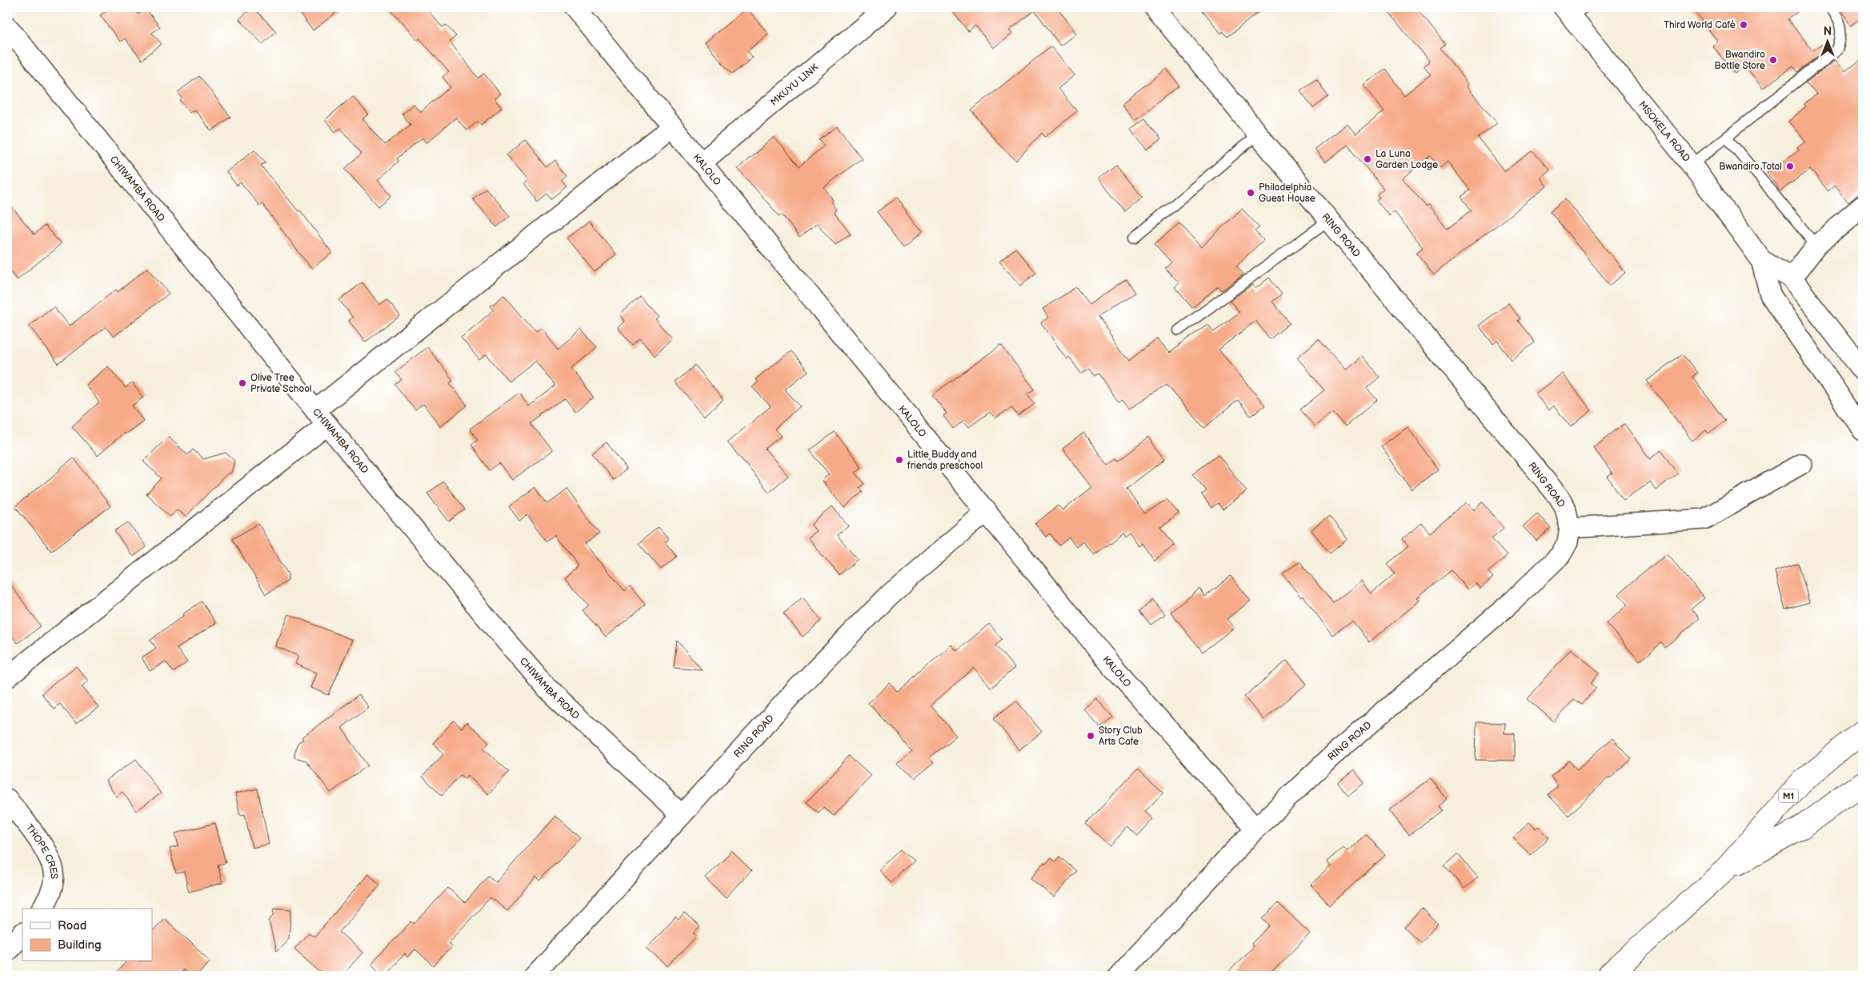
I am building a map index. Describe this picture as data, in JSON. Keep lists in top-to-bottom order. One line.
{"streets":{"highway":["M1"],"street":["MKUYU LINK","MSOKELA ROAD","KALOLO","CHIWAMBA ROAD","RING ROAD","THOPE CRES"]},"crossings":[["MKUYU LINK","KALOLO"],["KALOLO","RING ROAD"],["CHIWAMBA ROAD","RING ROAD"]],"places":["Third World Café","Bwandiro Bottle Store","La Luna Garden Lodge","Bwandiro Total","Philadelphia Guest House","Olive Tree Private School","Little Buddy and friends preschool","Story Club Arts Cafe"],"legend":["Road","Building"],"north":"top"}
